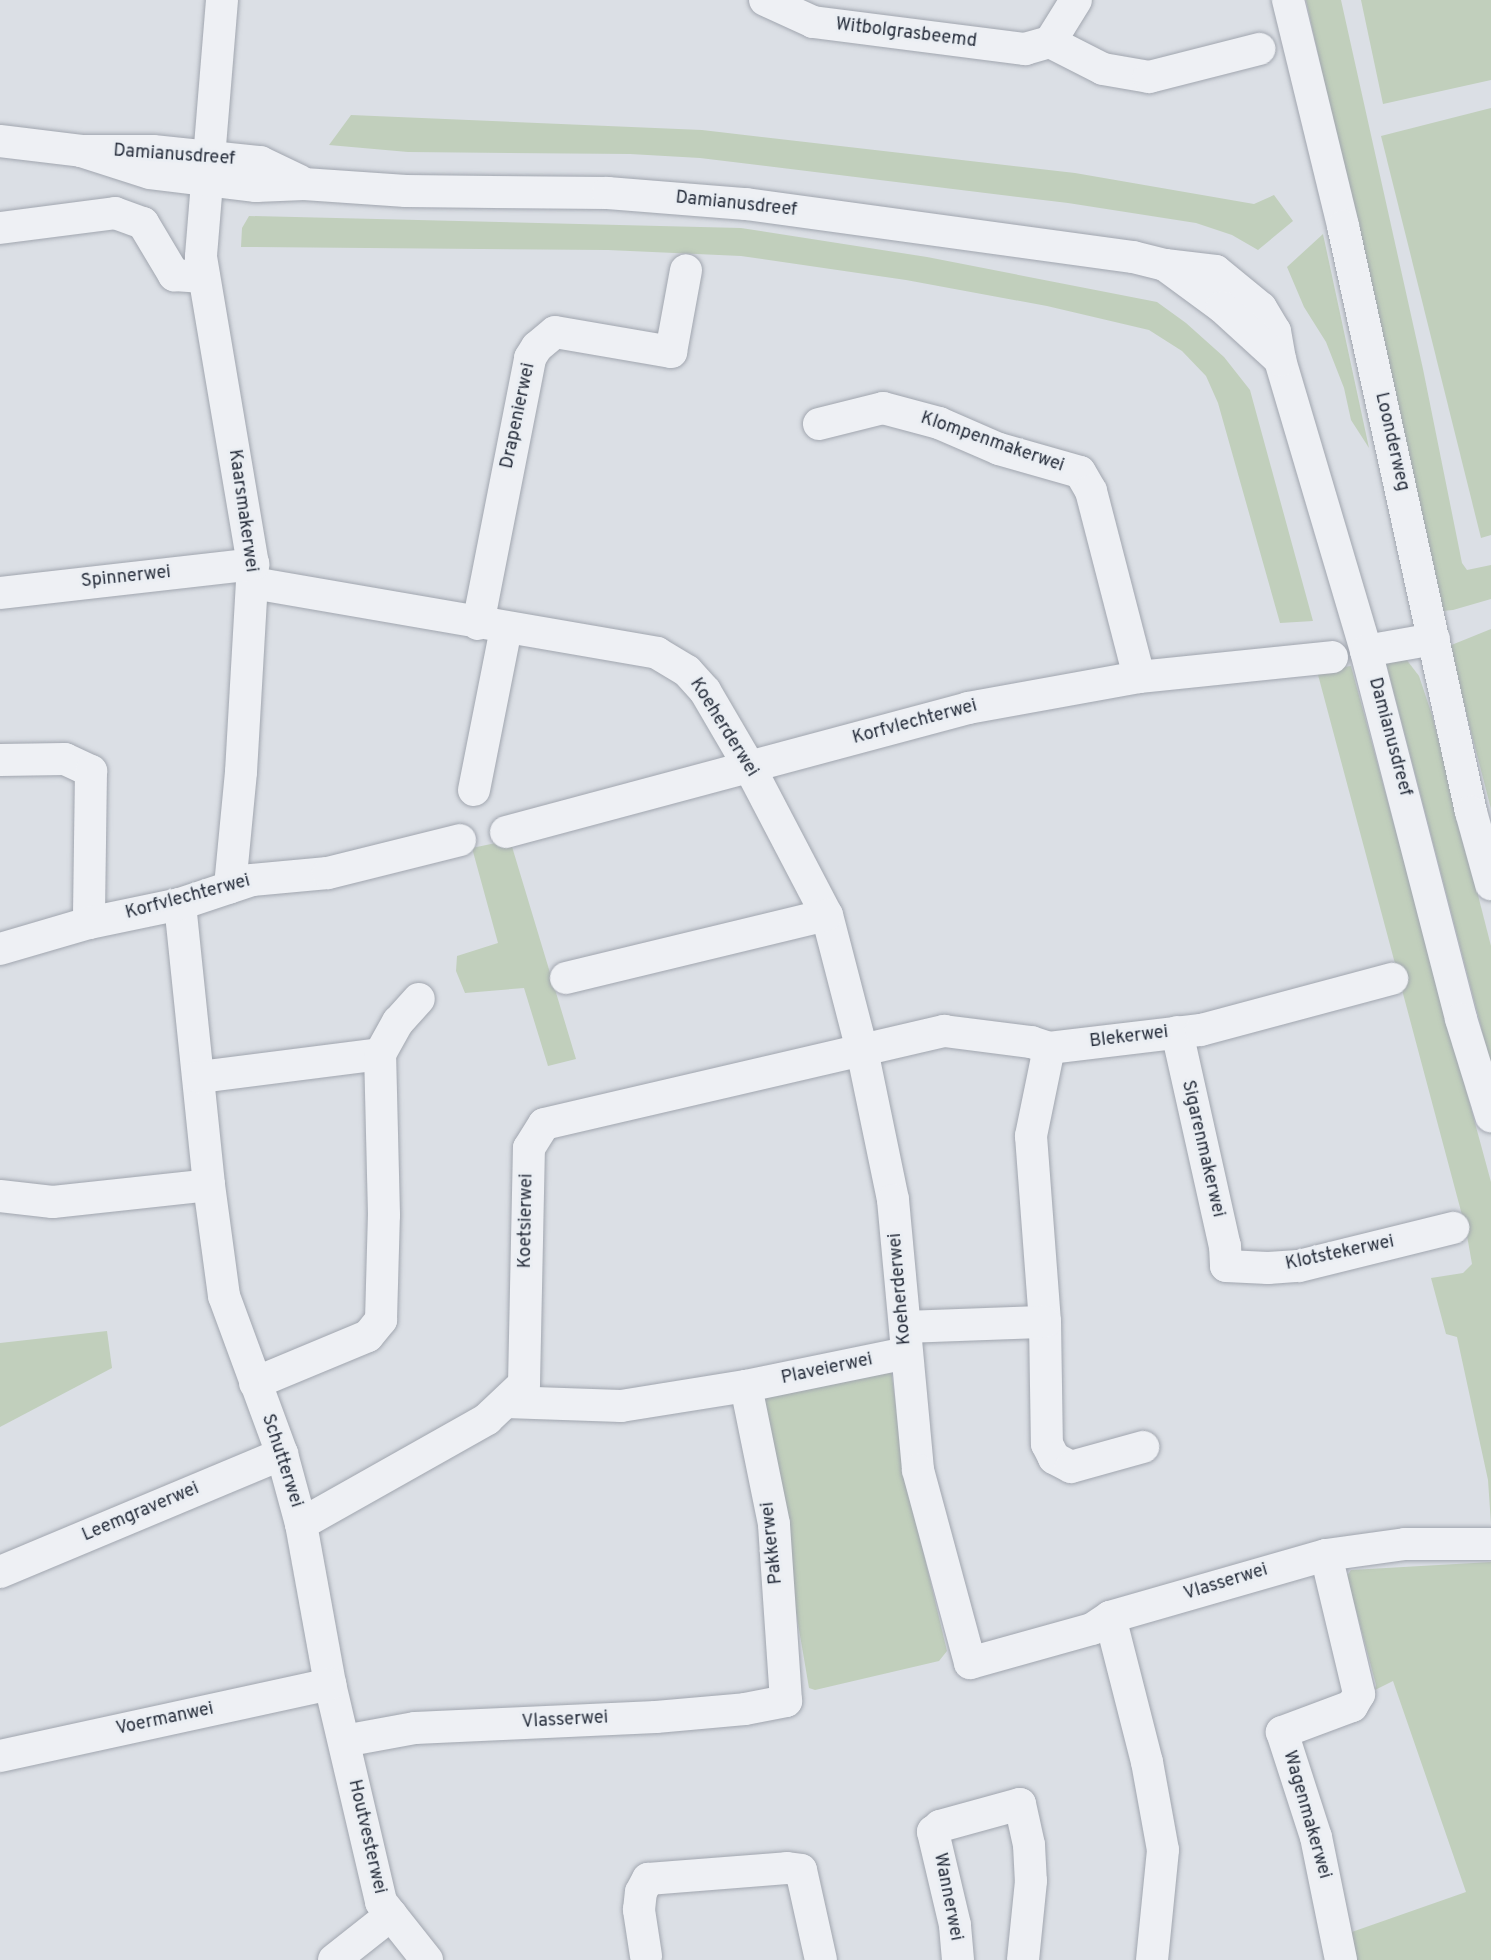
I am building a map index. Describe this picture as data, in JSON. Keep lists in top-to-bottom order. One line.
{"streets":{"street":["Witbolgrasbeemd","Damianusdreef","Drapenierwei","Loonderweg","Klompenmakerwei","Kaarsmakerwei","Spinnerwei","Korfvlechterwei","Koeherderwei","Blekerwei","Sigarenmakerwei","Koetsierwei","Klotstekerwei","Plaveierwei","Schutterwei","Leemgraverwei","Pakkerwei","Vlasserwei","Voermanwei","Wagenmakerwei","Houtvesterwei","Wannerwei"]},"crossings":[["Damianusdreef","Kaarsmakerwei"],["Drapenierwei","Koeherderwei"],["Klompenmakerwei","Korfvlechterwei"],["Kaarsmakerwei","Spinnerwei"],["Kaarsmakerwei","Korfvlechterwei"],["Kaarsmakerwei","Koeherderwei"],["Spinnerwei","Koeherderwei"],["Korfvlechterwei","Koeherderwei"],["Korfvlechterwei","Schutterwei"],["Koeherderwei","Blekerwei"],["Koeherderwei","Koetsierwei"],["Koeherderwei","Plaveierwei"],["Koeherderwei","Vlasserwei"],["Blekerwei","Sigarenmakerwei"],["Blekerwei","Koetsierwei"],["Sigarenmakerwei","Klotstekerwei"],["Koetsierwei","Schutterwei"],["Plaveierwei","Pakkerwei"],["Schutterwei","Leemgraverwei"],["Schutterwei","Vlasserwei"],["Schutterwei","Voermanwei"],["Schutterwei","Houtvesterwei"],["Pakkerwei","Vlasserwei"],["Vlasserwei","Wagenmakerwei"],["Vlasserwei","Houtvesterwei"]]}
